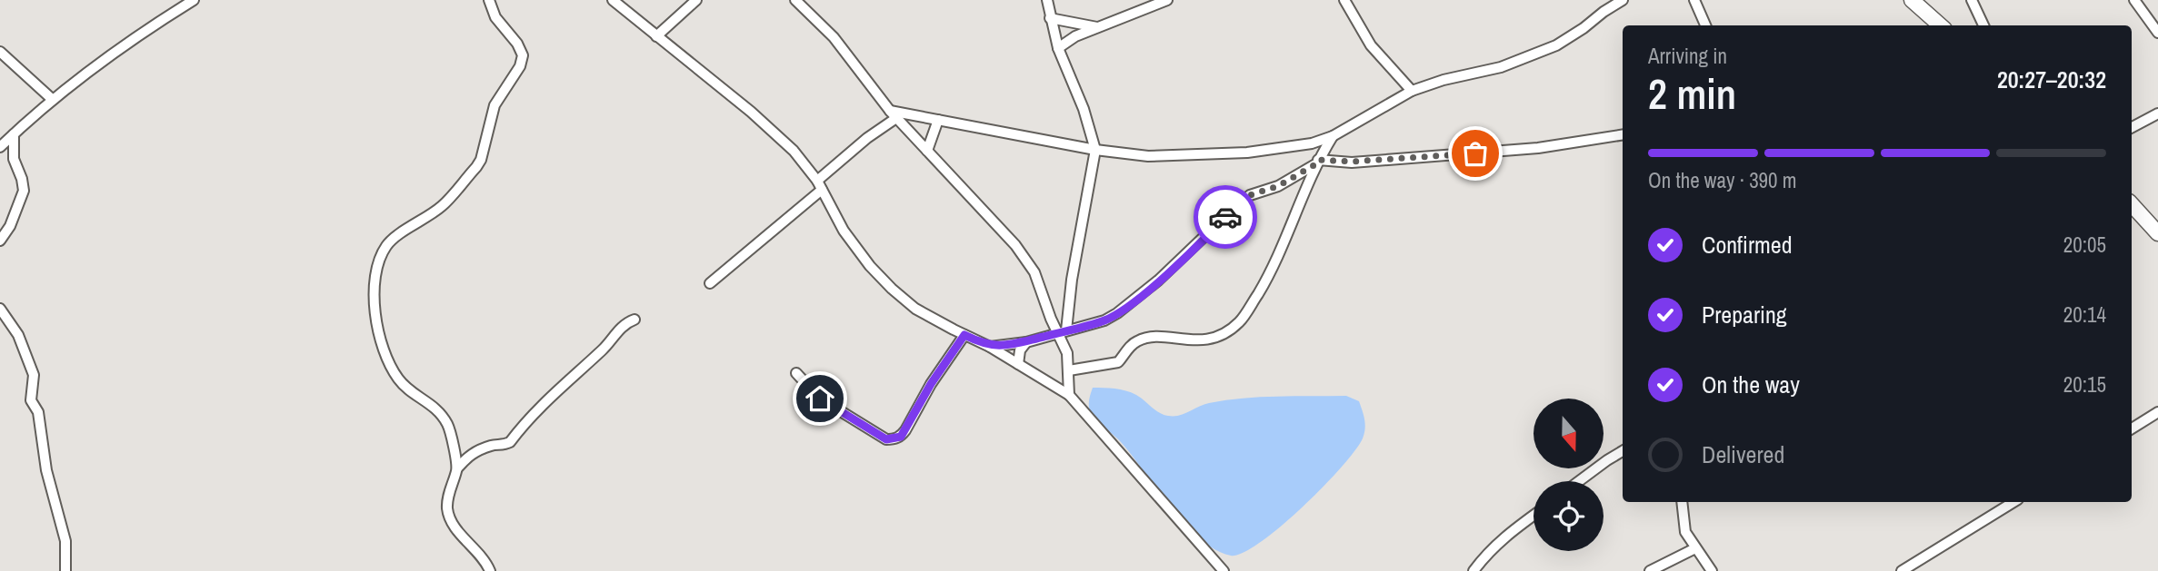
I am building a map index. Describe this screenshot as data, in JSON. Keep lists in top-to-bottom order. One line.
{"north":"bottom","page":{"heading":["2 min","Arriving in","20:27–20:32"],"bar":"On the way · 390 m","list":[["Confirmed","20:05"],["Preparing","20:14"],["On the way","20:15"],"Delivered"]}}
